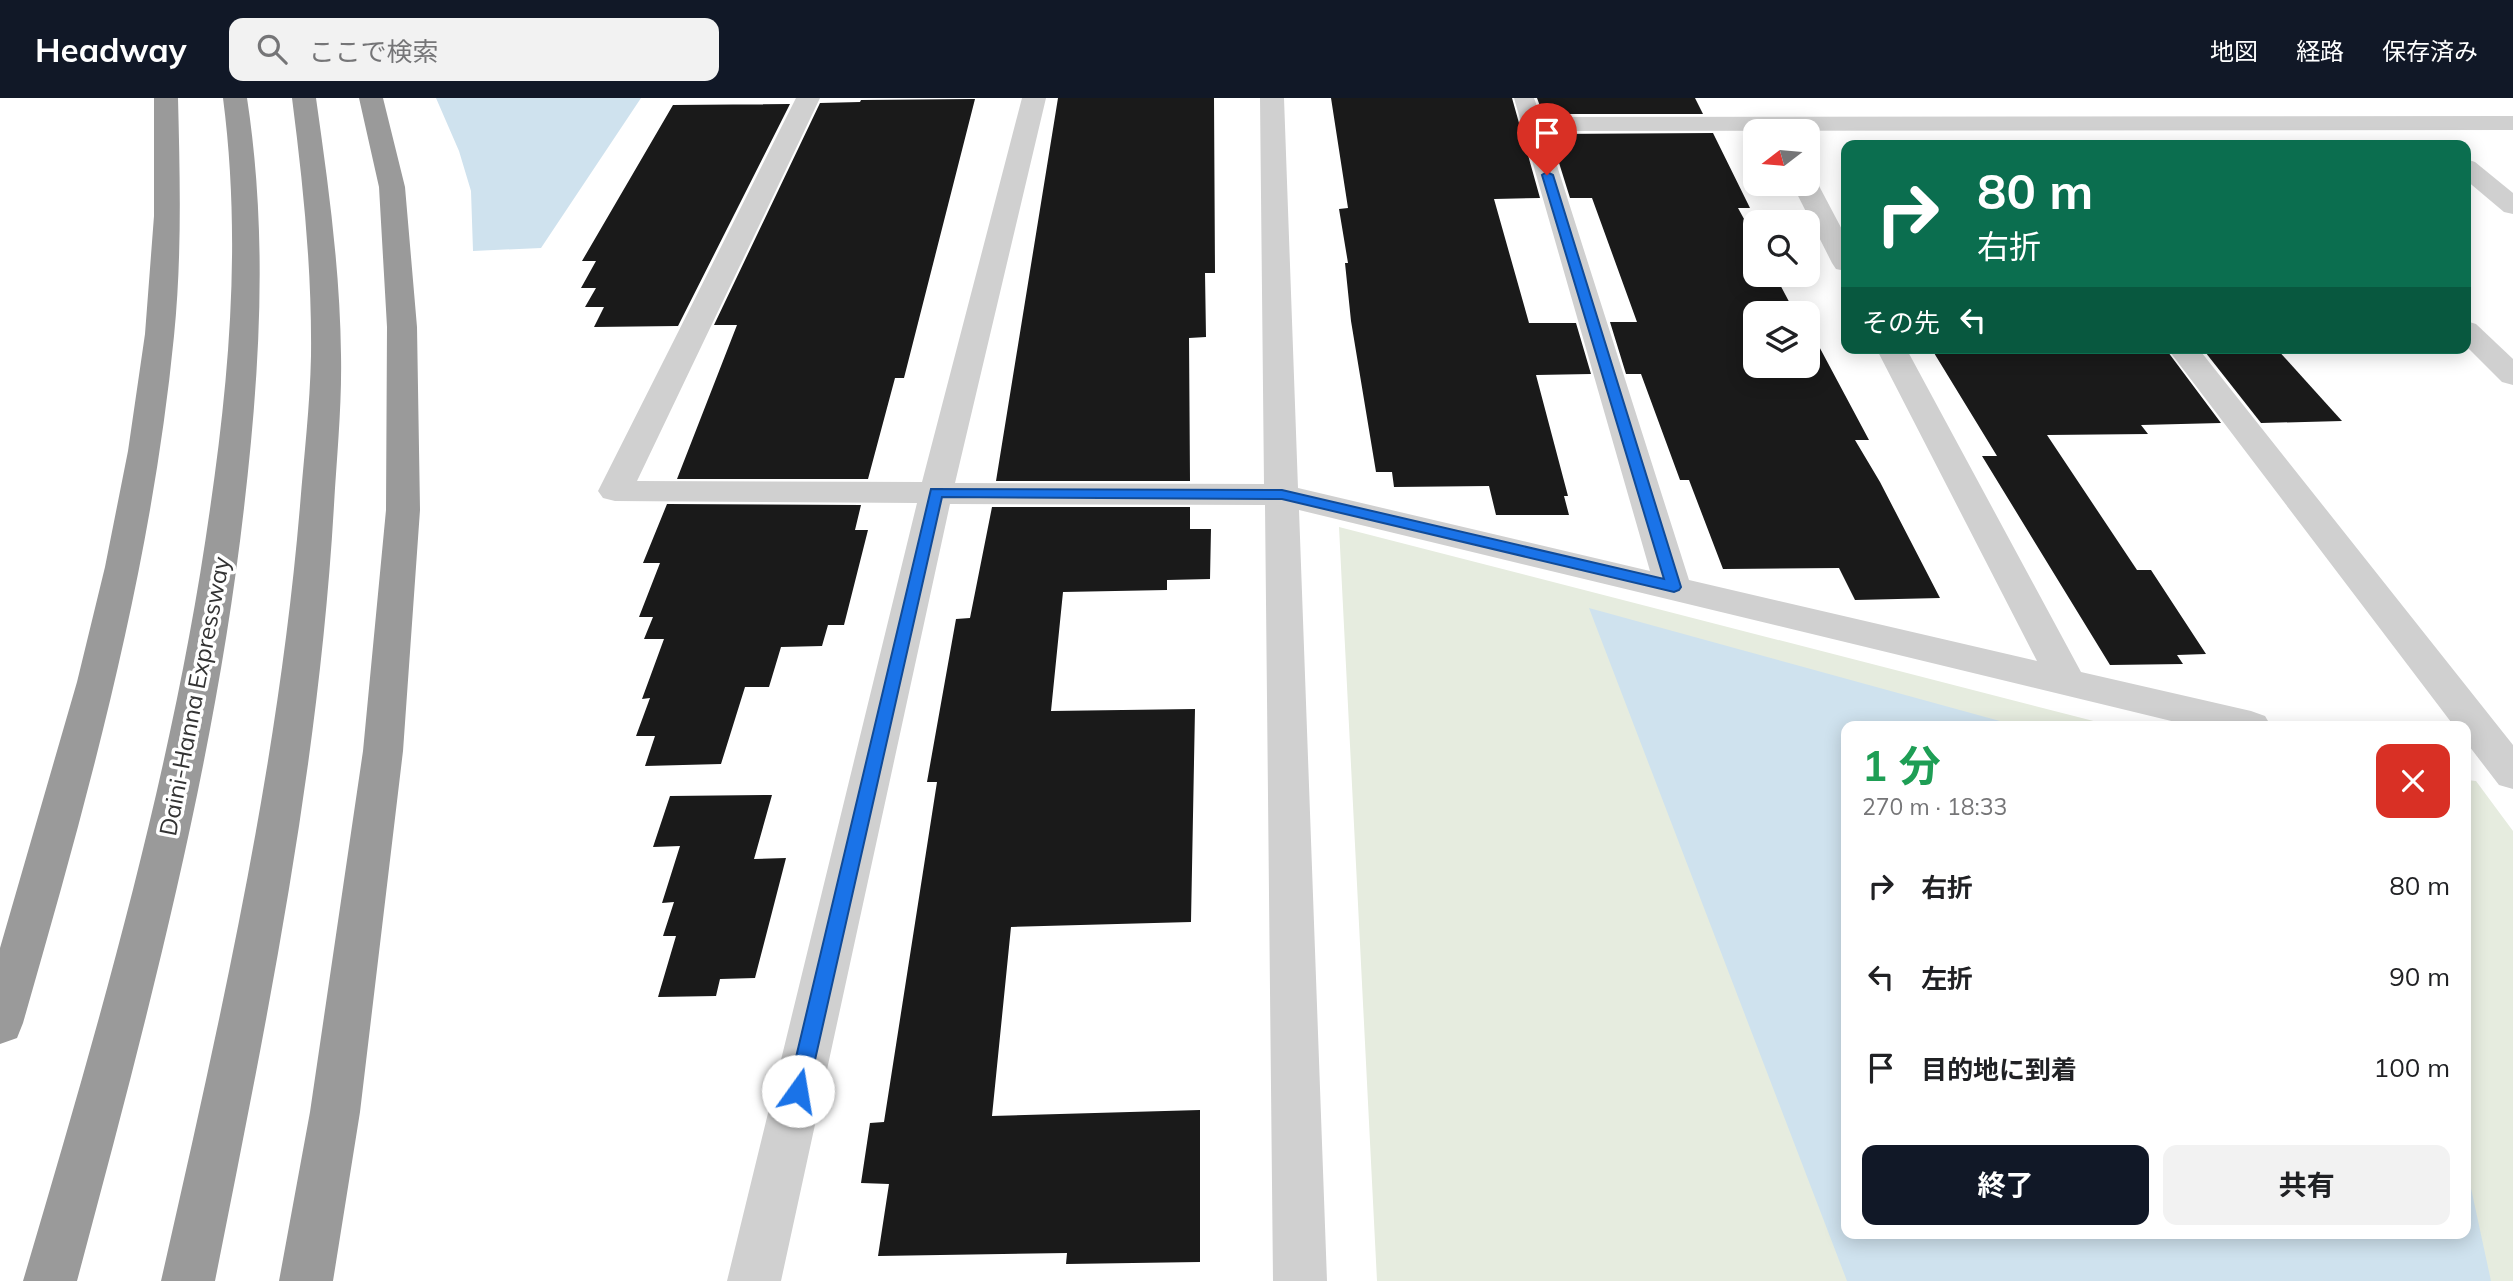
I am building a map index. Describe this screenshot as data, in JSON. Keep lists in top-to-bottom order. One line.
{"streets":{"highway":["Daini-Hanna Expressway"]},"north":"left","page":{"header":"Headway","search":"ここで検索","nav":["地図","経路","保存済み"],"turn":["80 m","右折"],"then":"その先","heading":["1 分","270 m · 18:33"],"list":[{"name":"右折","value":"80 m"},{"name":"左折","value":"90 m"},{"name":"目的地に到着","value":"100 m"}],"buttons":["終了","共有"]}}
